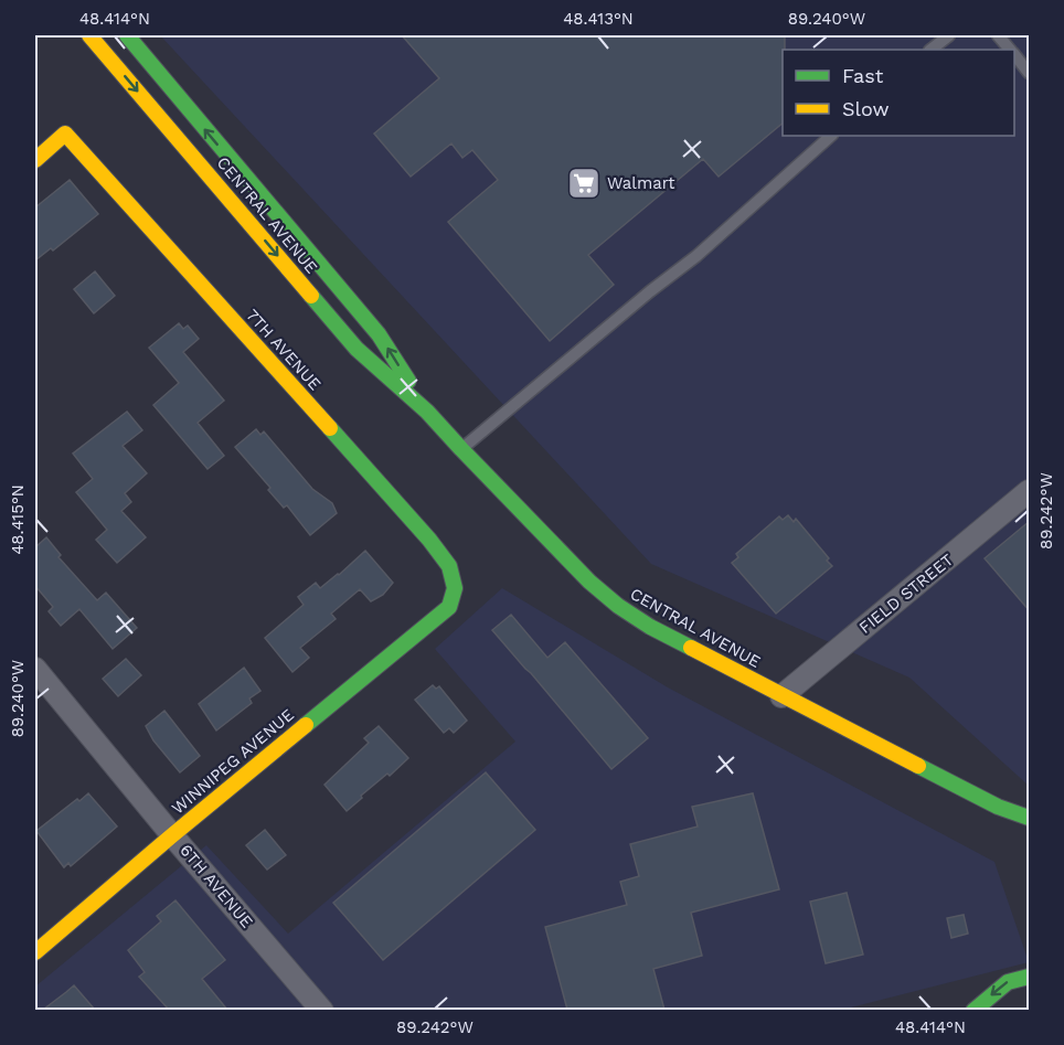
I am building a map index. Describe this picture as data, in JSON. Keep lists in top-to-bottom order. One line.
{"streets":{"main road":["CENTRAL AVENUE","7TH AVENUE","WINNIPEG AVENUE"],"street":["FIELD STREET","6TH AVENUE"]},"crossings":[["CENTRAL AVENUE","FIELD STREET"],["7TH AVENUE","WINNIPEG AVENUE"],["WINNIPEG AVENUE","6TH AVENUE"]],"places":{"supermarket":["Walmart"]},"legend":["Fast","Slow"],"coordinates":["48.414°N","48.413°N","89.240°W","89.242°W","48.415°N"]}
